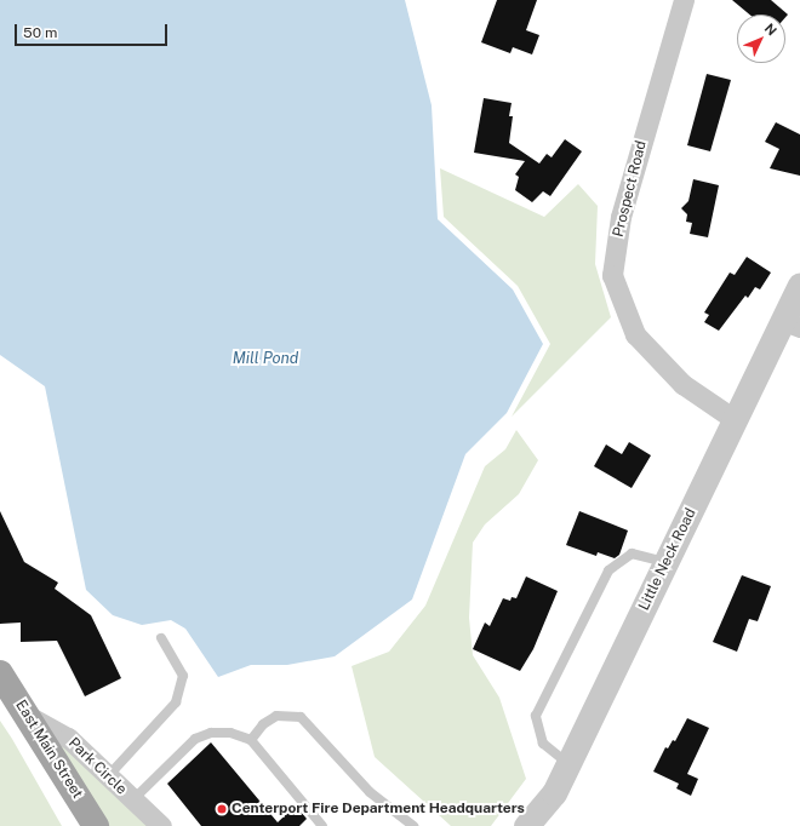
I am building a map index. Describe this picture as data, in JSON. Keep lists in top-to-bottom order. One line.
{"streets":{"main road":["East Main Street"],"street":["Prospect Road","Little Neck Road","Park Circle"]},"crossings":[["Prospect Road","Little Neck Road"],["East Main Street","Park Circle"]],"water":["Mill Pond"],"places":["Centerport Fire Department Headquarters"],"scale_bar":"50 m","north":"top right"}
